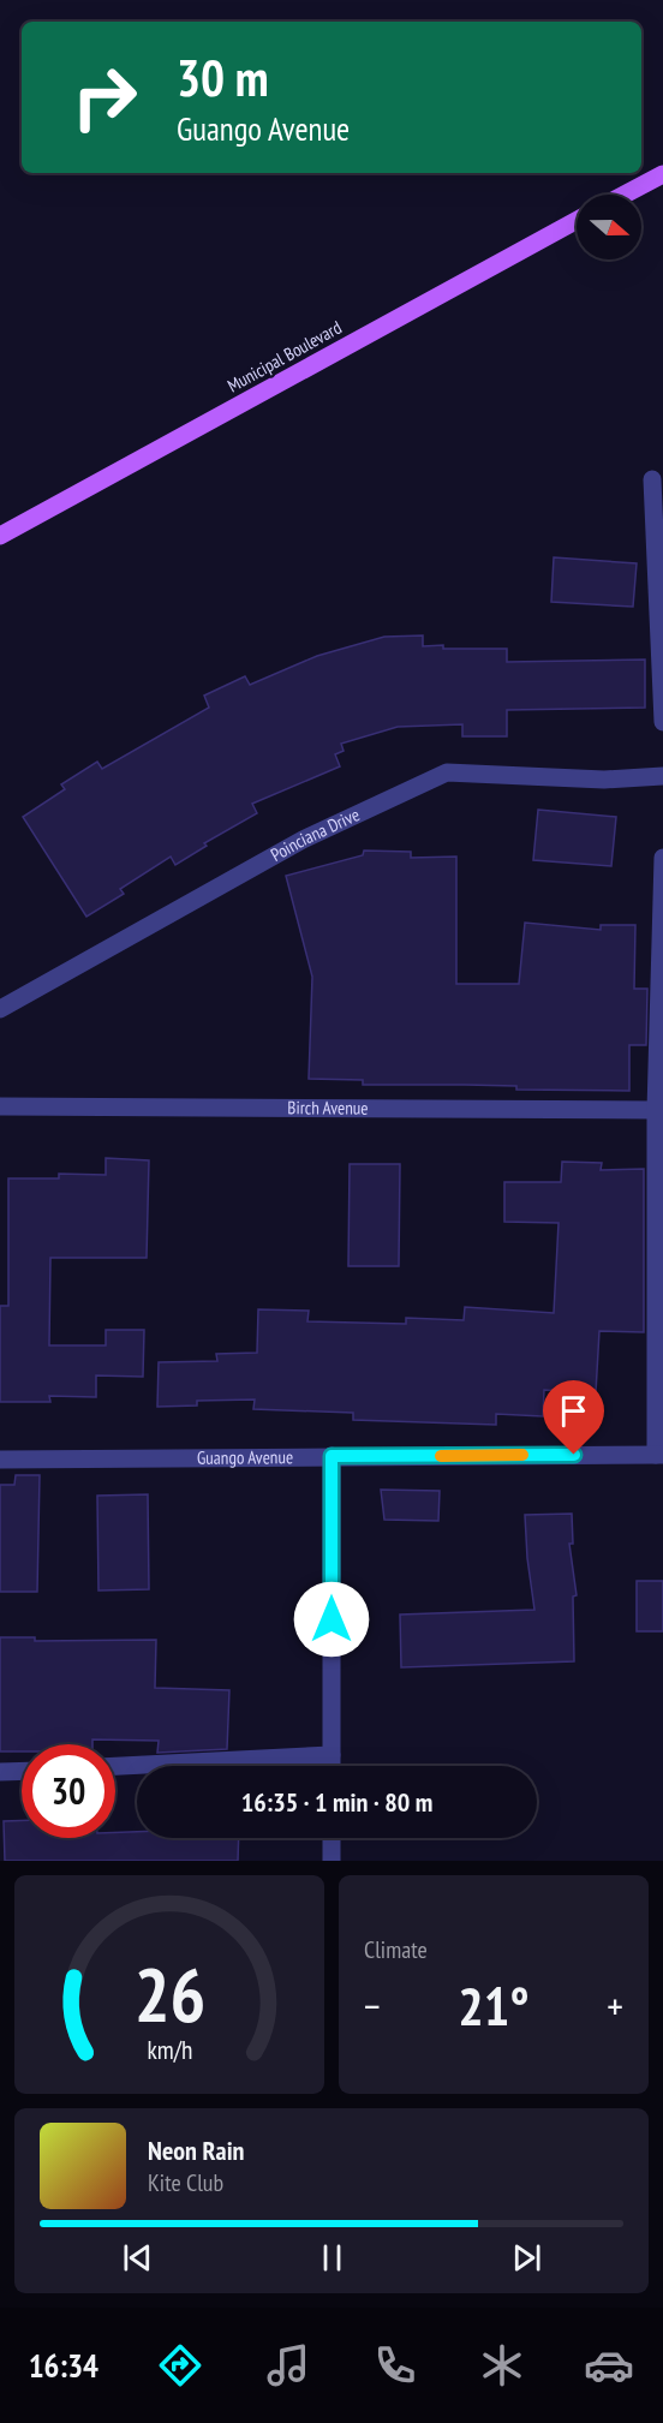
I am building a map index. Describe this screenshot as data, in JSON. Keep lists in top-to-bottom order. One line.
{"streets":{"main road":["Municipal Boulevard"],"street":["Poinciana Drive","Birch Avenue","Guango Avenue"]},"north":"right","page":{"turn":["30 m","Guango Avenue"],"limit":"30","trip":"16:35 · 1 min · 80 m","tile":"Climate","heat":["−","21°","+"],"song":["Neon Rain","Kite Club"],"tabs":"16:34","gauge":["26","km/h"]}}
